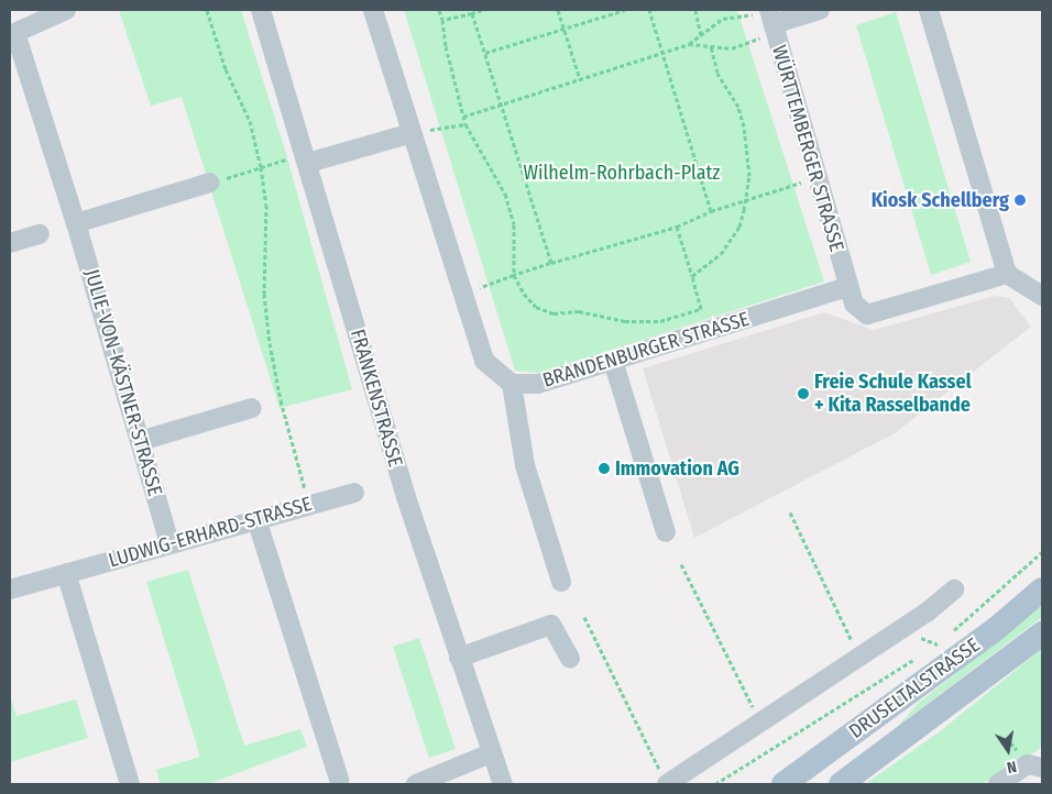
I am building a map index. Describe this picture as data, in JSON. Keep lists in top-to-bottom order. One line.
{"streets":{"main road":["DRUSELTALSTRASSE"],"street":["WÜRTTEMBERGER STRASSE","BRANDENBURGER STRASSE","JULIE-VON-KÄSTNER-STRASSE","FRANKENSTRASSE","LUDWIG-ERHARD-STRASSE"]},"crossings":[["WÜRTTEMBERGER STRASSE","BRANDENBURGER STRASSE"],["JULIE-VON-KÄSTNER-STRASSE","LUDWIG-ERHARD-STRASSE"]],"parks":["Wilhelm-Rohrbach-Platz"],"places":["Kiosk Schellberg","Freie Schule Kassel + Kita Rasselbande","Immovation AG"],"north":"bottom"}
